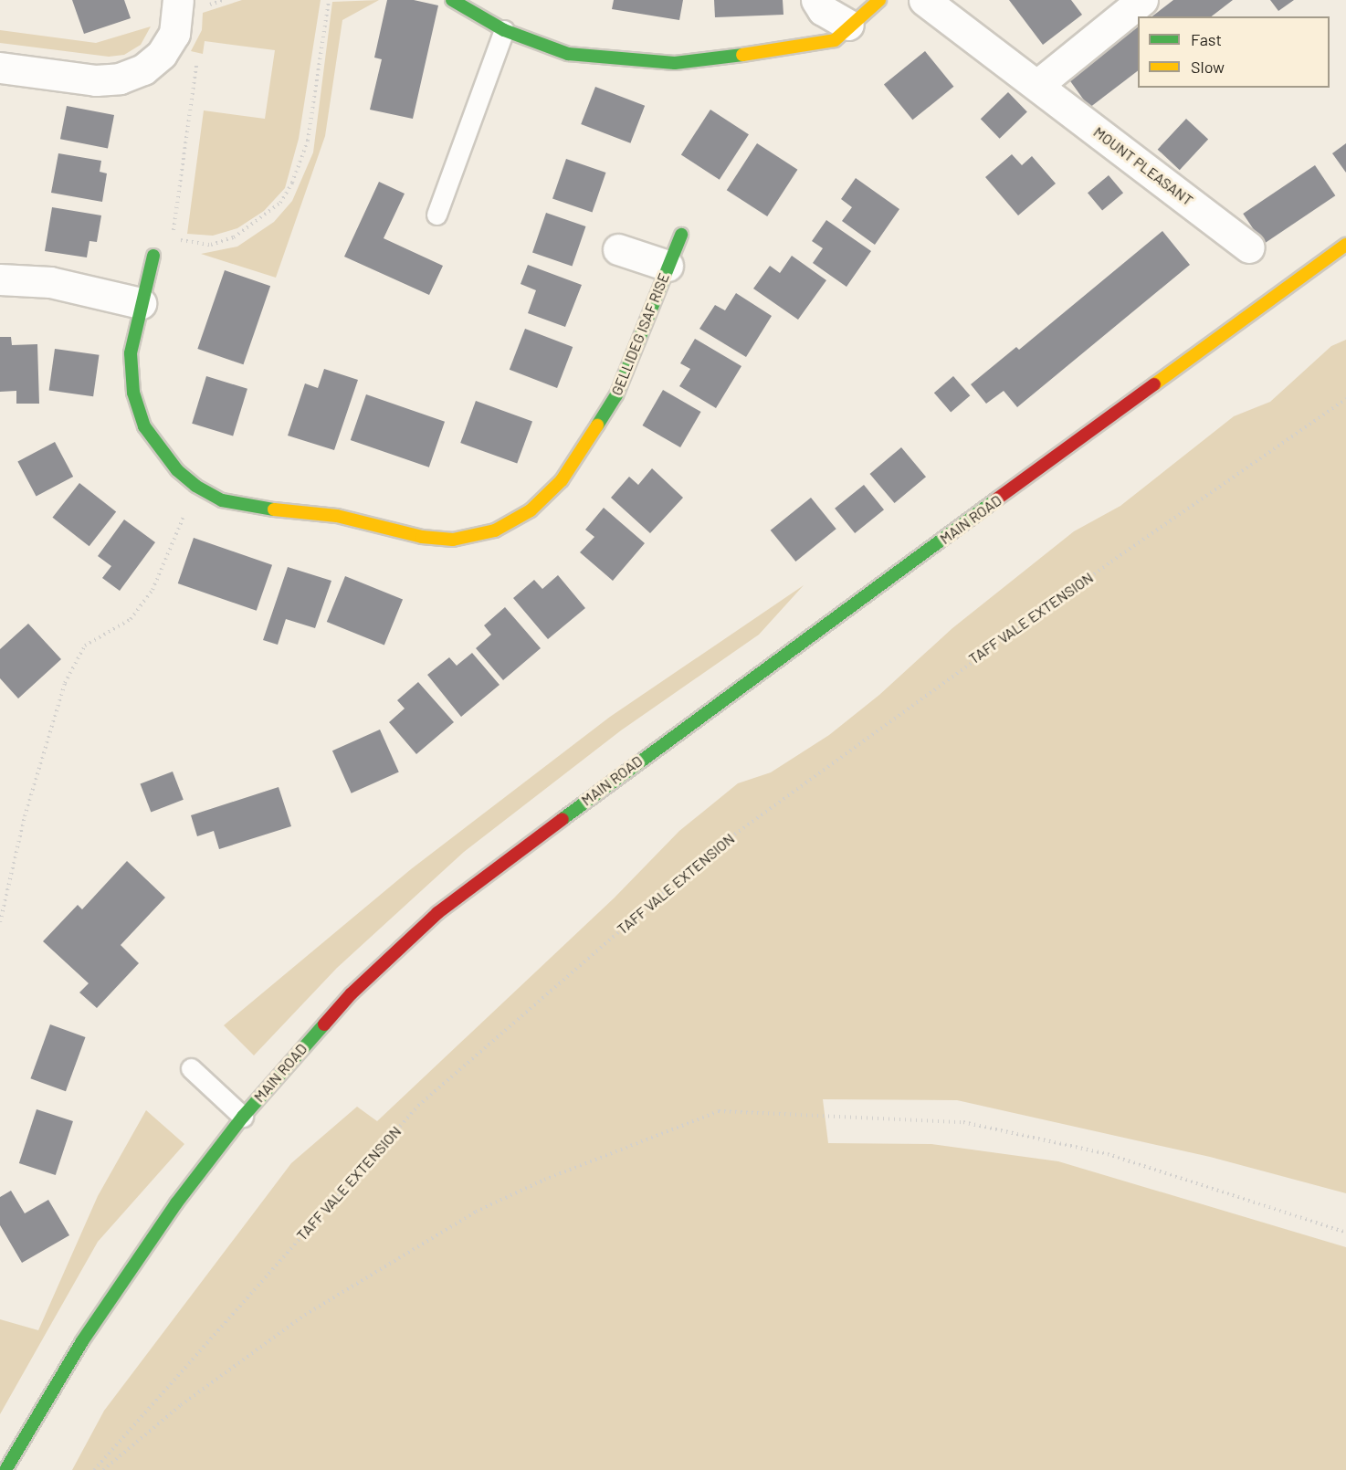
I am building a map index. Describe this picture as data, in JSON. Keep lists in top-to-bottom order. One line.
{"streets":{"main road":["GELLIDEG ISAF RISE","MAIN ROAD"],"street":["MOUNT PLEASANT"],"path":["TAFF VALE EXTENSION"]},"legend":["Fast","Slow"]}
